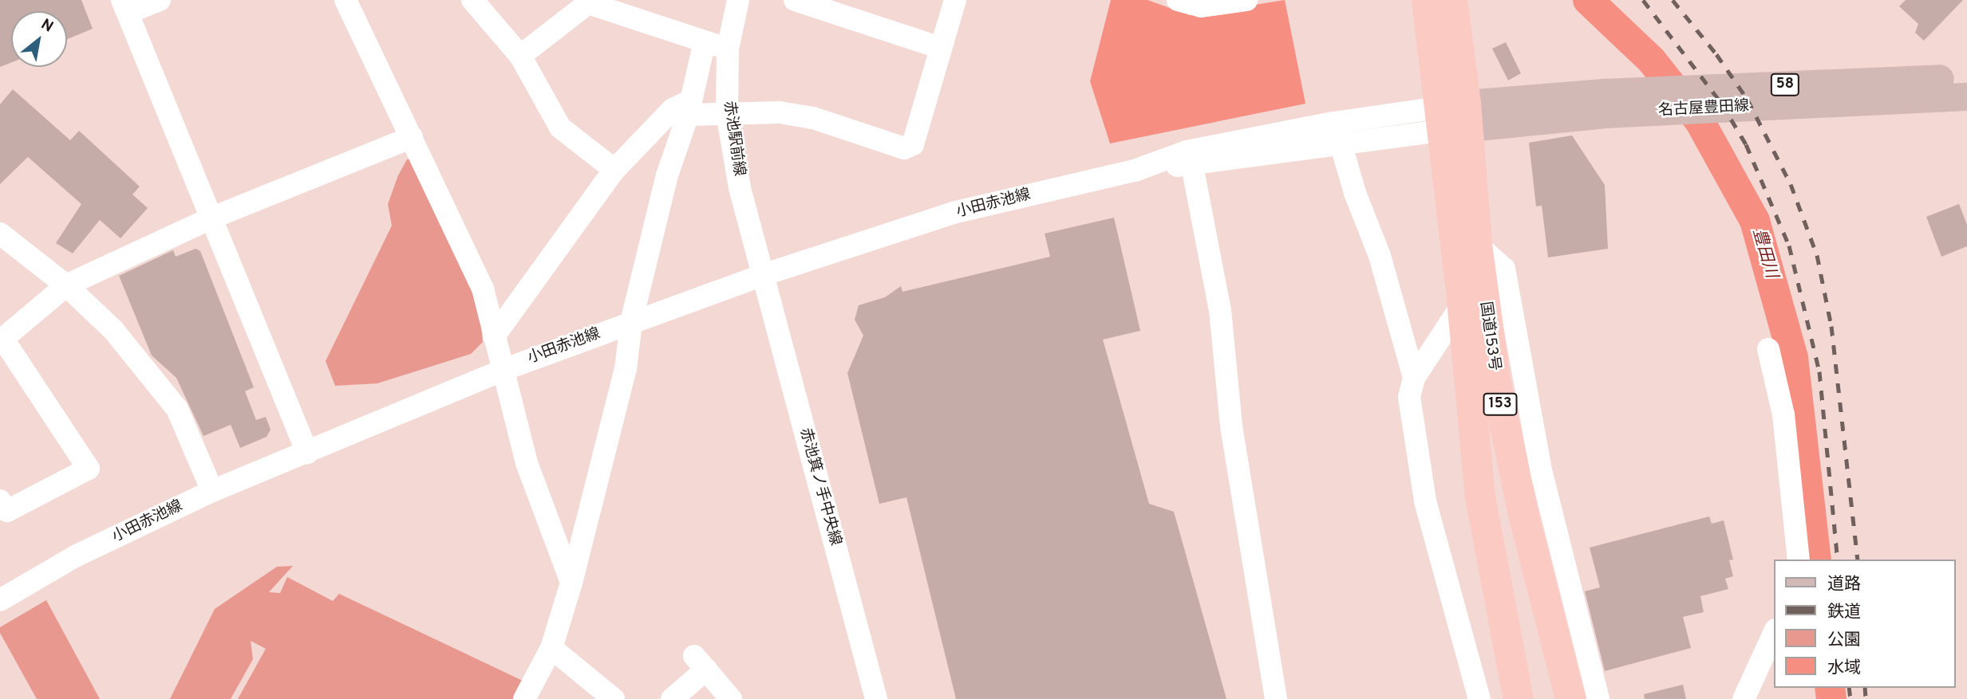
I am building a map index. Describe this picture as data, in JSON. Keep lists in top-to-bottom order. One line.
{"streets":{"highway":["国道153号","153"],"main road":["58","名古屋豊田線"],"street":["赤池駅前線","小田赤池線","赤池箕ノ手中央線"]},"crossings":[["名古屋豊田線","小田赤池線"],["名古屋豊田線","国道153号"],["赤池駅前線","小田赤池線"],["赤池駅前線","赤池箕ノ手中央線"],["小田赤池線","国道153号"],["小田赤池線","赤池箕ノ手中央線"]],"water":["豊田川"],"legend":["道路","鉄道","公園","水域"],"north":"top right"}
